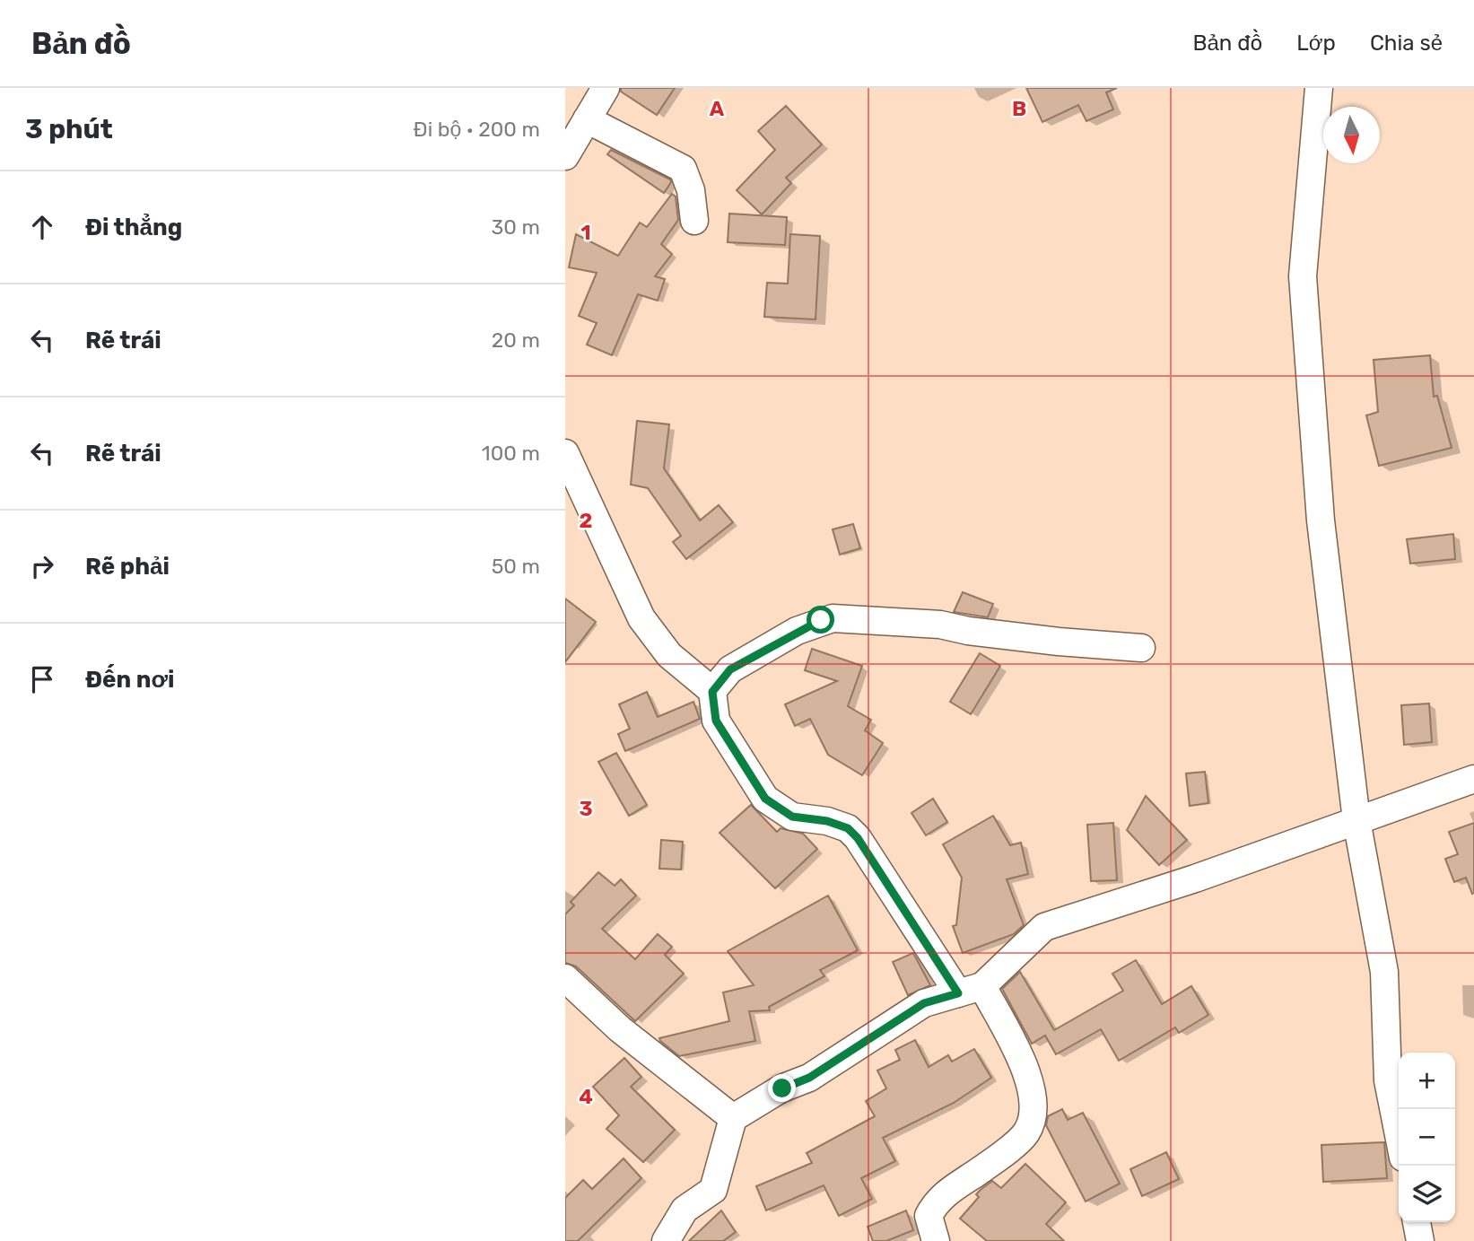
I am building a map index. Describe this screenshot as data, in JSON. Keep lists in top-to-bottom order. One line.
{"north":"bottom","page":{"header":"Bản đồ","nav":["Bản đồ","Lớp","Chia sẻ"],"heading":["3 phút","Đi bộ · 200 m"],"list":[["Đi thẳng","30 m"],["Rẽ trái","20 m"],["Rẽ trái","100 m"],["Rẽ phải","50 m"],"Đến nơi"],"map_buttons":["+","−"]},"grid":{"columns":["A","B"],"rows":["1","2","3","4"]}}
